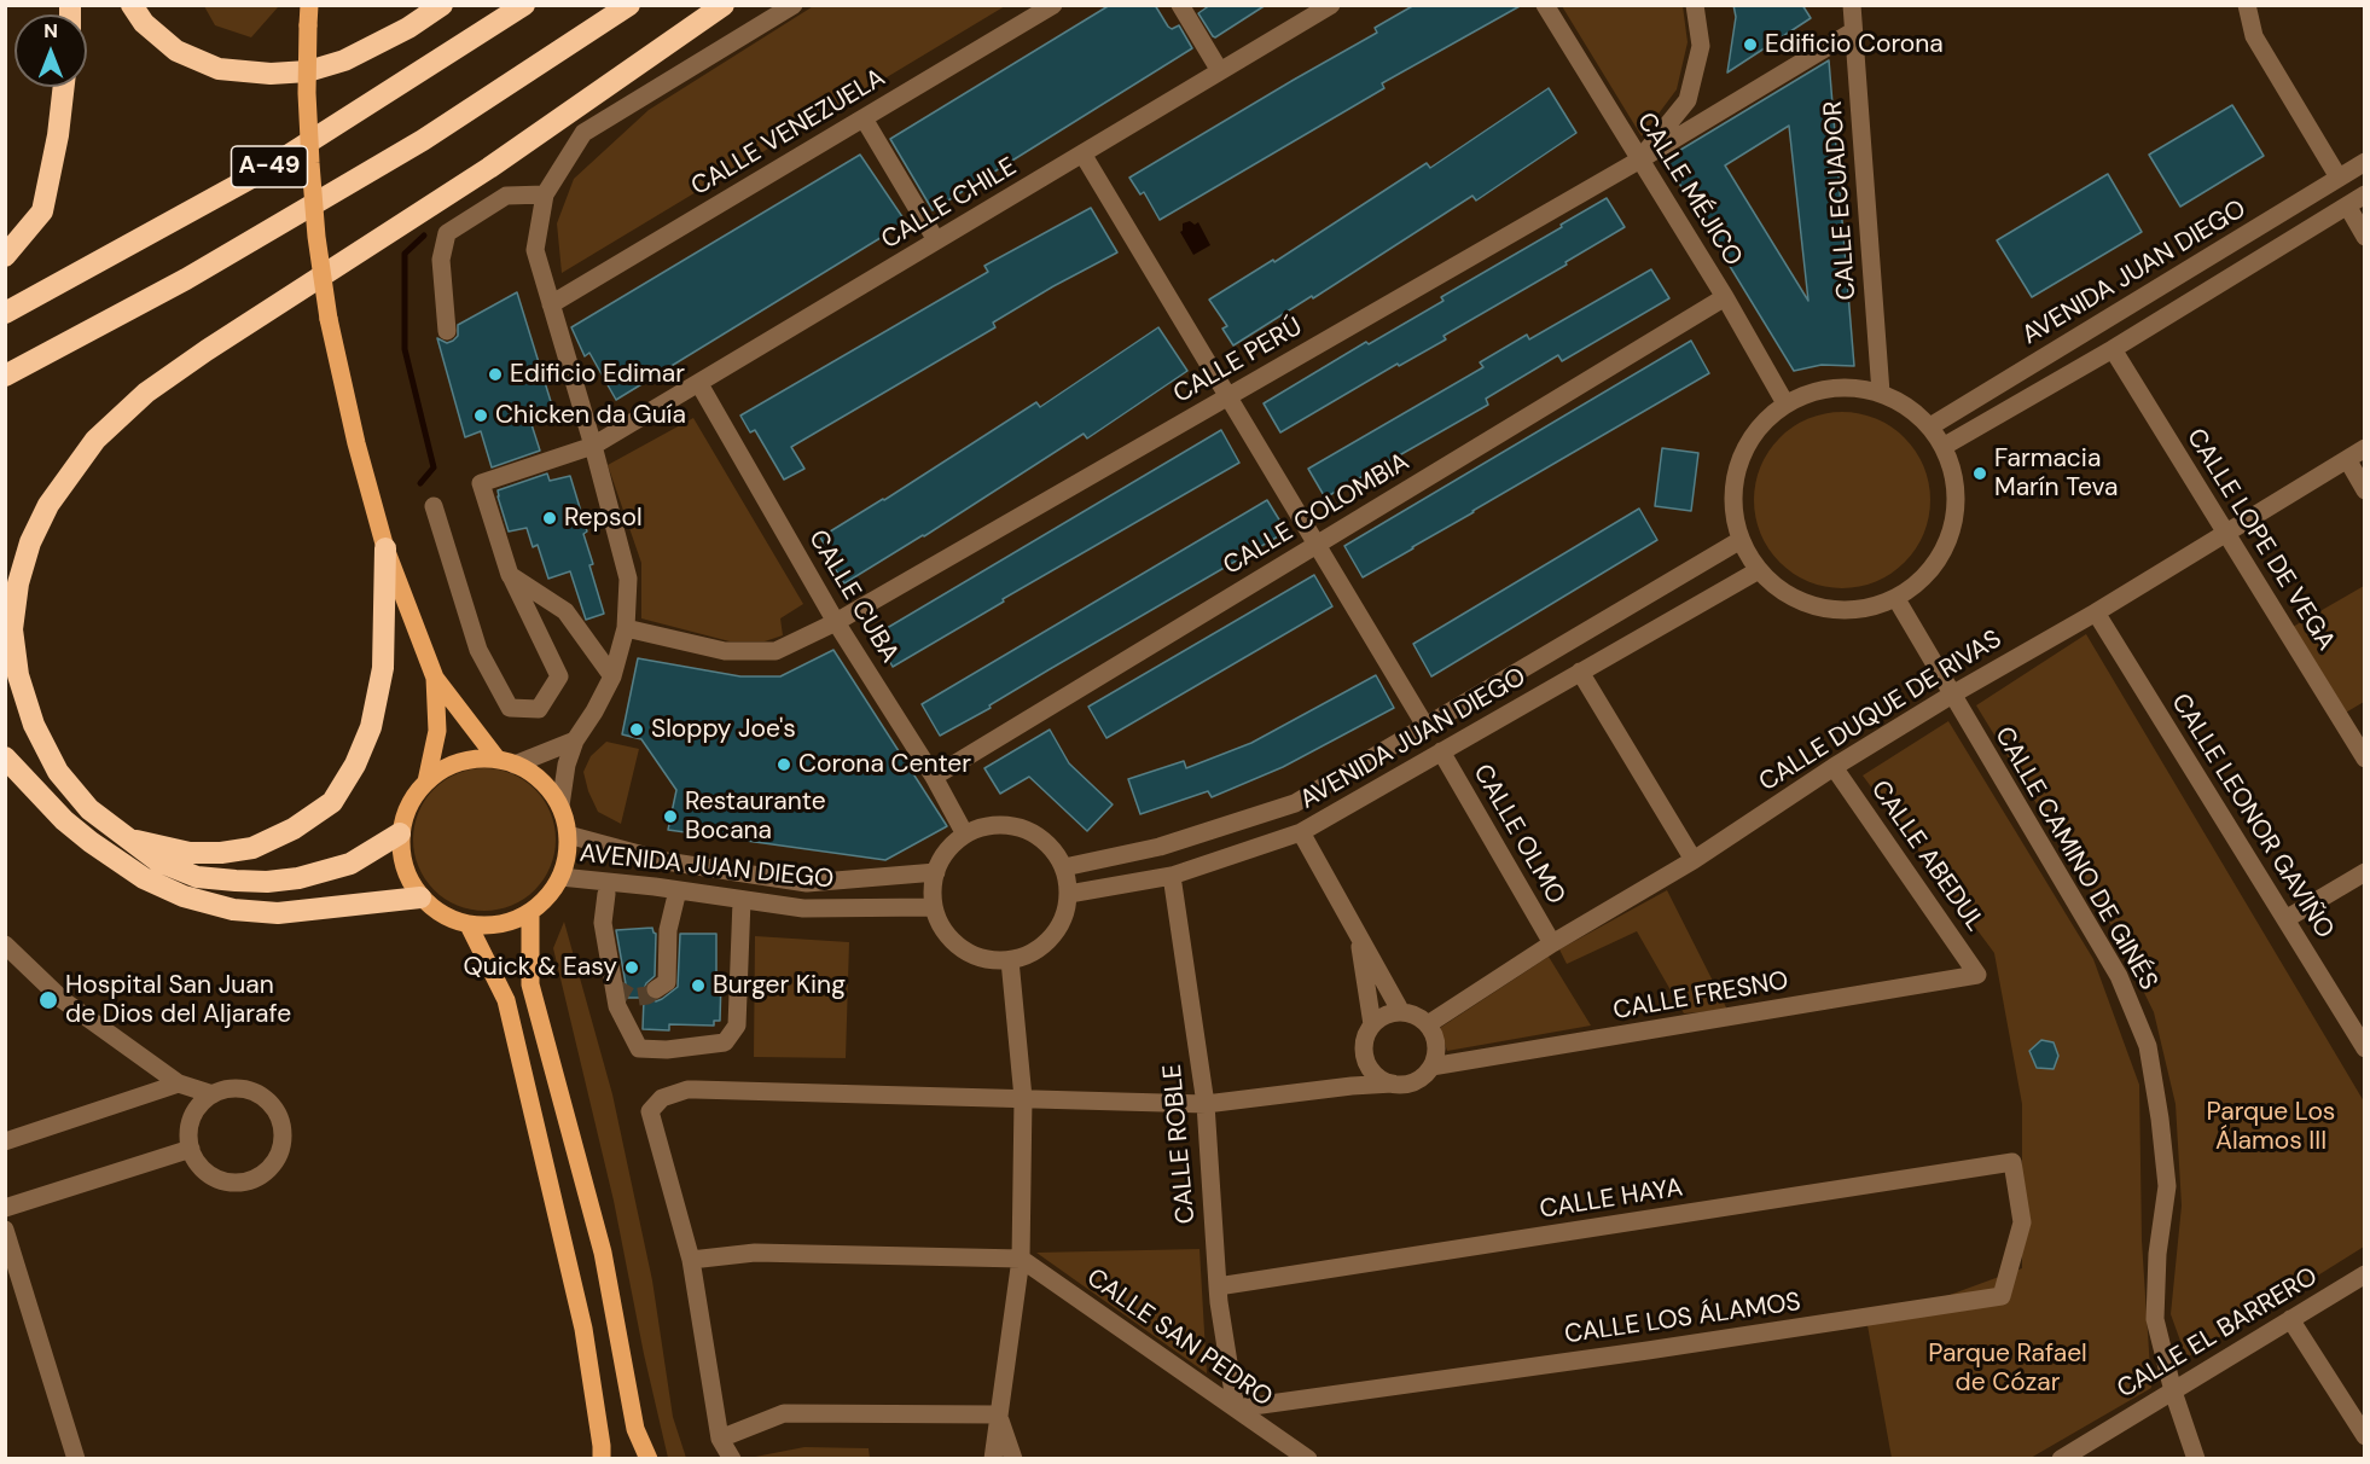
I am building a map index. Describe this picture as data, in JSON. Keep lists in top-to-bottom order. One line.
{"streets":{"highway":["A-49"],"street":["CALLE VENEZUELA","CALLE MÉJICO","CALLE ECUADOR","CALLE CHILE","AVENIDA JUAN DIEGO","CALLE PERÚ","CALLE COLOMBIA","CALLE LOPE DE VEGA","CALLE CUBA","CALLE DUQUE DE RIVAS","CALLE LEONOR GAVIÑO","CALLE OLMO","CALLE ABEDUL","CALLE CAMINO DE GINÉS","CALLE FRESNO","CALLE ROBLE","CALLE HAYA","CALLE LOS ÁLAMOS","CALLE EL BARRERO","CALLE SAN PEDRO"]},"crossings":[["CALLE MÉJICO","CALLE ECUADOR"],["CALLE MÉJICO","AVENIDA JUAN DIEGO"],["CALLE MÉJICO","CALLE PERÚ"],["CALLE MÉJICO","CALLE COLOMBIA"],["CALLE MÉJICO","CALLE CAMINO DE GINÉS"],["CALLE ECUADOR","AVENIDA JUAN DIEGO"],["CALLE ECUADOR","CALLE PERÚ"],["CALLE ECUADOR","CALLE CAMINO DE GINÉS"],["CALLE CHILE","CALLE CUBA"],["AVENIDA JUAN DIEGO","CALLE LOPE DE VEGA"],["AVENIDA JUAN DIEGO","CALLE CUBA"],["AVENIDA JUAN DIEGO","CALLE OLMO"],["AVENIDA JUAN DIEGO","CALLE CAMINO DE GINÉS"],["AVENIDA JUAN DIEGO","CALLE ROBLE"],["CALLE PERÚ","CALLE CUBA"],["CALLE COLOMBIA","CALLE CUBA"],["CALLE LOPE DE VEGA","CALLE DUQUE DE RIVAS"],["CALLE DUQUE DE RIVAS","CALLE LEONOR GAVIÑO"],["CALLE DUQUE DE RIVAS","CALLE OLMO"],["CALLE DUQUE DE RIVAS","CALLE ABEDUL"],["CALLE DUQUE DE RIVAS","CALLE CAMINO DE GINÉS"],["CALLE DUQUE DE RIVAS","CALLE FRESNO"],["CALLE ABEDUL","CALLE FRESNO"],["CALLE CAMINO DE GINÉS","CALLE EL BARRERO"],["CALLE ROBLE","CALLE HAYA"],["CALLE ROBLE","CALLE LOS ÁLAMOS"],["CALLE ROBLE","CALLE SAN PEDRO"],["CALLE HAYA","CALLE LOS ÁLAMOS"],["CALLE LOS ÁLAMOS","CALLE SAN PEDRO"]],"parks":["Parque Los Álamos III","Parque Rafael de Cózar"],"places":["Edificio Corona","Edificio Edimar","Chicken da Guía","Farmacia Marín Teva","Repsol","Sloppy Joe's","Corona Center","Restaurante Bocana","Quick & Easy","Burger King","Hospital San Juan de Dios del Aljarafe"],"north":"top"}
